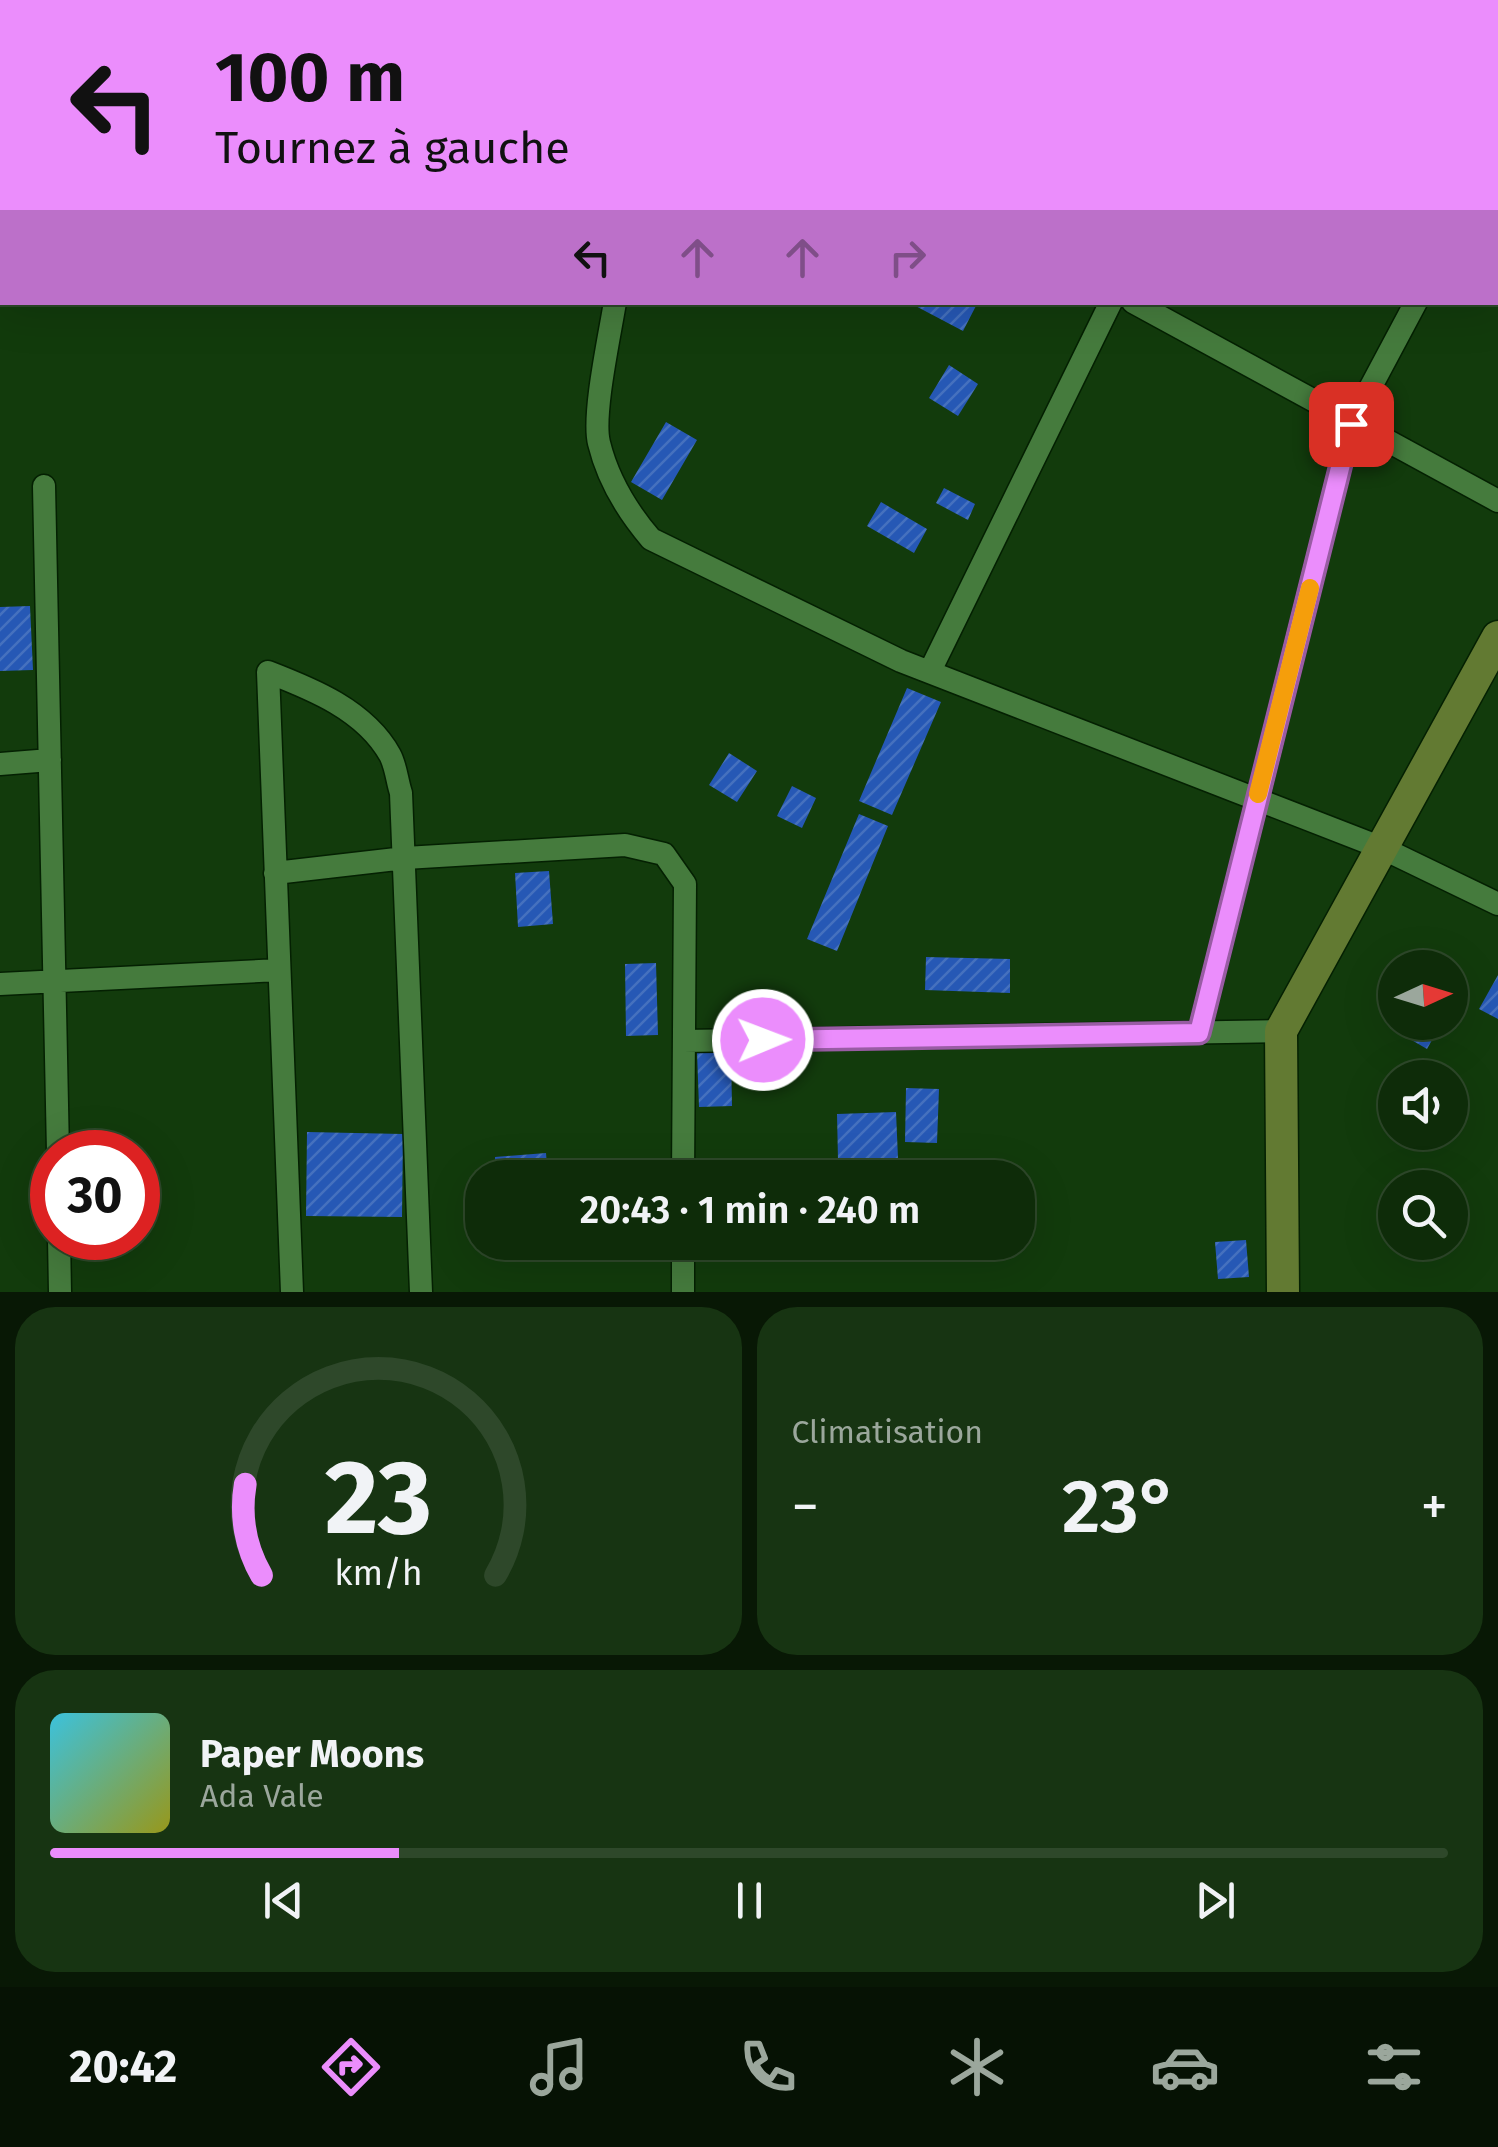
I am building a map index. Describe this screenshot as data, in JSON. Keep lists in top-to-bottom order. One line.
{"north":"right","page":{"turn":["100 m","Tournez à gauche"],"limit":"30","trip":"20:43 · 1 min · 240 m","tile":"Climatisation","heat":["−","23°","+"],"song":["Paper Moons","Ada Vale"],"tabs":"20:42","gauge":["23","km/h"]}}
